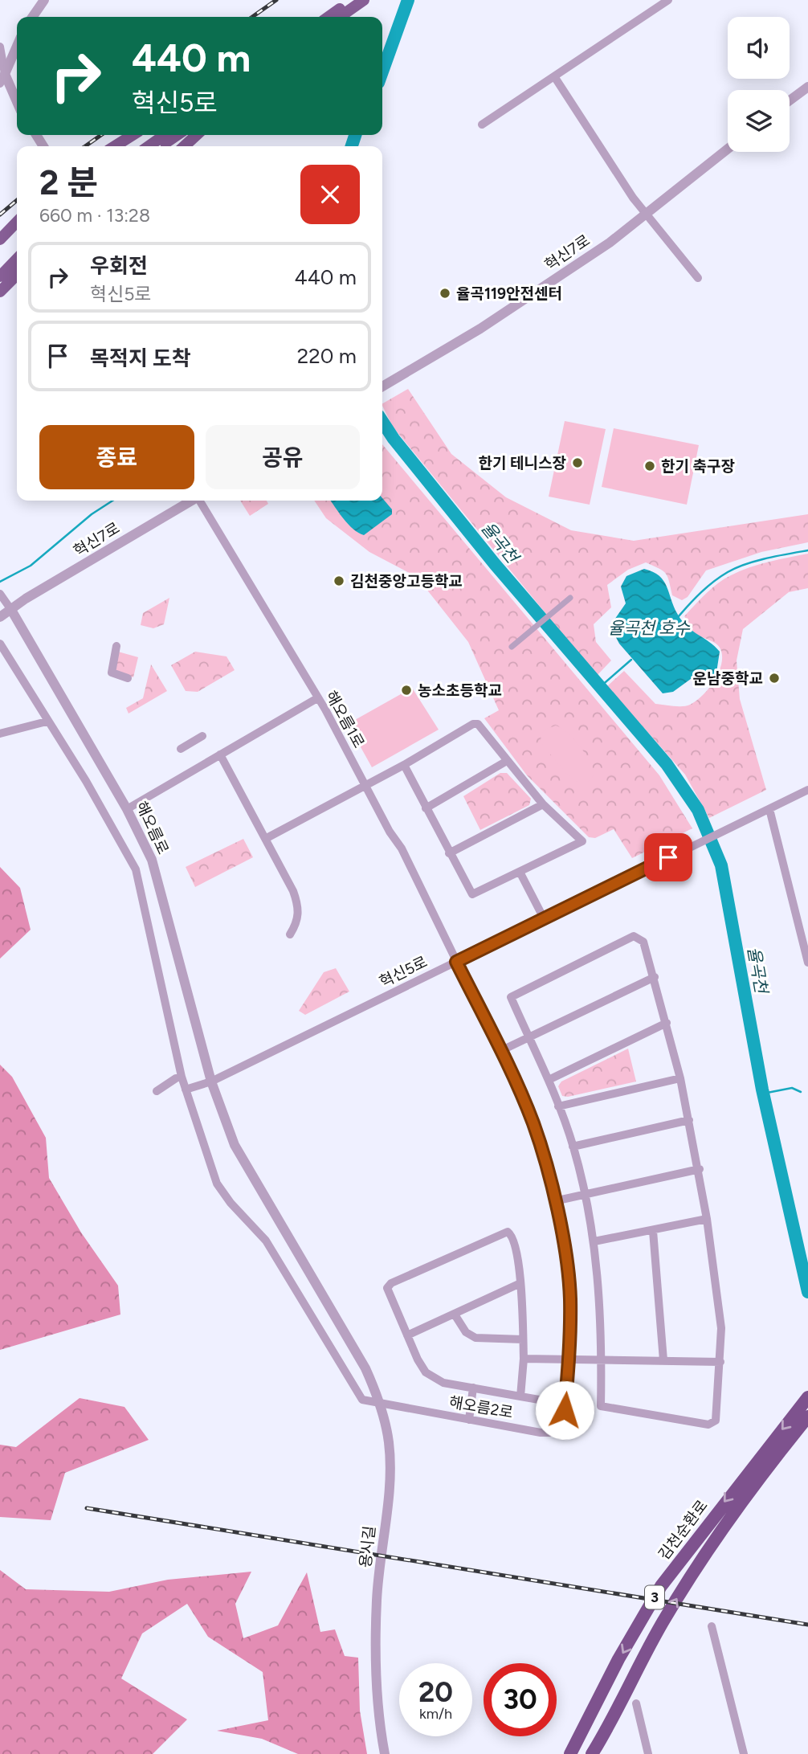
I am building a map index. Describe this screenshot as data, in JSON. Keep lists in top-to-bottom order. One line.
{"streets":{"highway":["김천순환로","3"],"street":["혁신7로","해오름1로","해오름로","혁신5로","해오름2로","용시길"]},"crossings":[["혁신7로","해오름로"],["해오름1로","혁신5로"],["해오름1로","해오름2로"],["해오름로","혁신5로"],["해오름로","해오름2로"],["해오름로","용시길"],["혁신5로","해오름2로"],["해오름2로","용시길"]],"water":["율곡천","율곡천 호수"],"places":["율곡119안전센터","한기 테니스장","한기 축구장","김천중앙고등학교","운남중학교","농소초등학교"],"page":{"turn":["440 m","혁신5로"],"heading":["2 분","660 m · 13:28"],"list":[{"name":"우회전","note":"혁신5로","value":"440 m"},{"name":"목적지 도착","value":"220 m"}],"buttons":["종료","공유"],"speed":"20 km/h","limit":"30"}}
